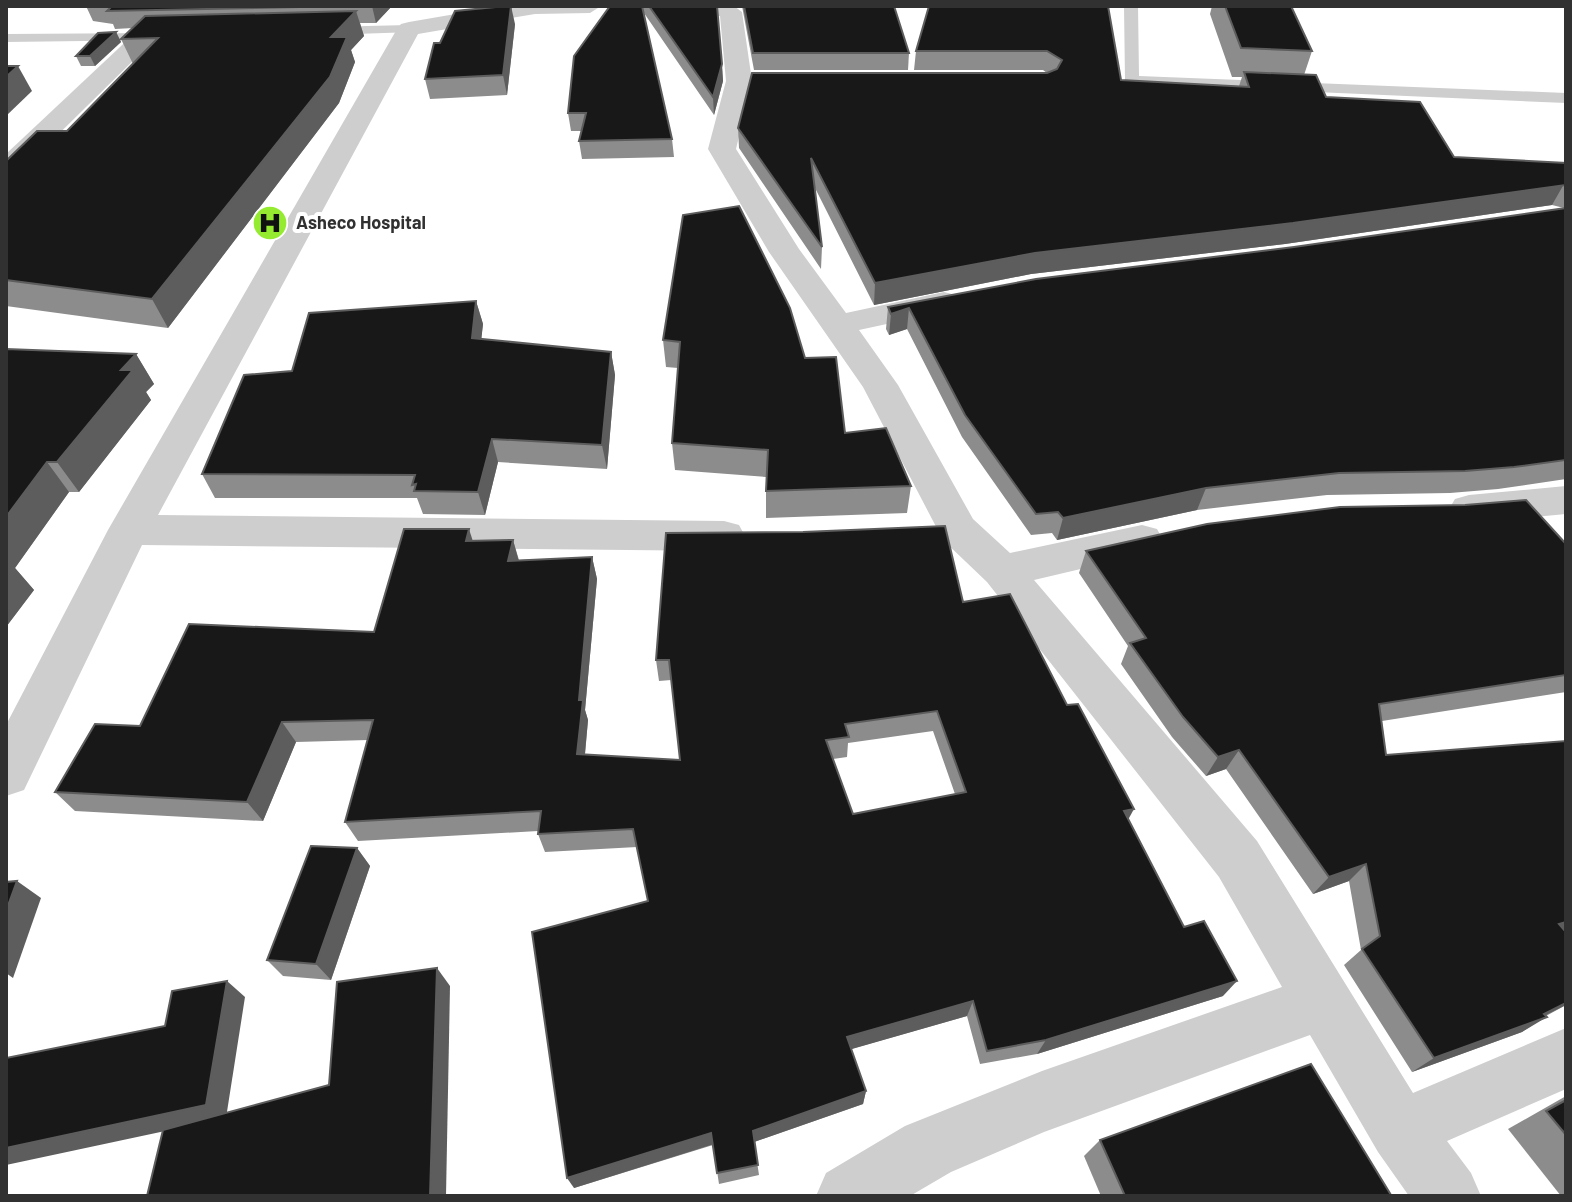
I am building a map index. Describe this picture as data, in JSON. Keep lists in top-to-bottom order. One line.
{"places":{"hospital":["Asheco Hospital"]}}
